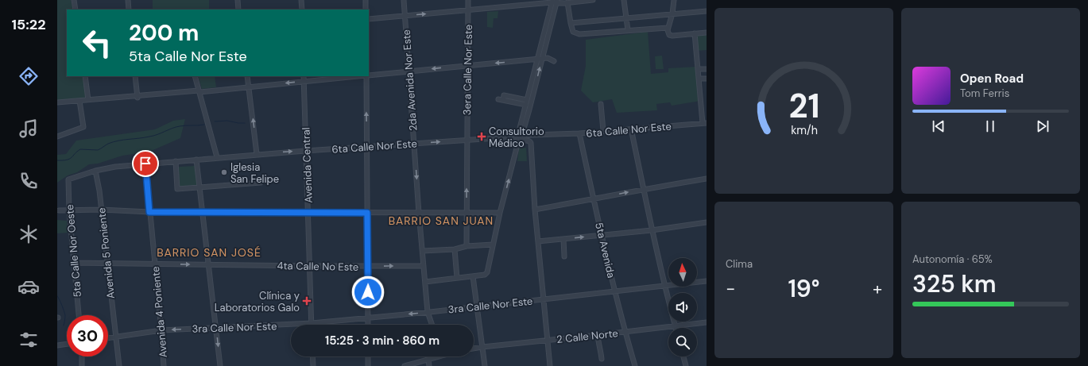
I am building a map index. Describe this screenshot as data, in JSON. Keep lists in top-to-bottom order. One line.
{"streets":{"street":["3era Calle Nor Este","2da Avenida Nor Este","6ta Calle Nor Este","Avenida Central","5ta Avenida","5ta Calle Nor Oeste","Avenida 5 Poniente","4ta Calle No Este","3ra Calle Nor Este","Avenida 4 Poniente","2 Calle Norte"]},"crossings":[["3era Calle Nor Este","6ta Calle Nor Este"],["2da Avenida Nor Este","6ta Calle Nor Este"],["2da Avenida Nor Este","4ta Calle No Este"],["2da Avenida Nor Este","3ra Calle Nor Este"],["6ta Calle Nor Este","Avenida Central"],["6ta Calle Nor Este","5ta Avenida"],["Avenida Central","4ta Calle No Este"],["Avenida Central","3ra Calle Nor Este"],["5ta Avenida","3ra Calle Nor Este"],["5ta Avenida","2 Calle Norte"],["5ta Calle Nor Oeste","Avenida 5 Poniente"],["5ta Calle Nor Oeste","4ta Calle No Este"],["Avenida 5 Poniente","4ta Calle No Este"],["Avenida 5 Poniente","3ra Calle Nor Este"],["4ta Calle No Este","Avenida 4 Poniente"],["3ra Calle Nor Este","Avenida 4 Poniente"]],"districts":["BARRIO SAN JUAN","BARRIO SAN JOSÉ"],"places":{"health":["Consultorio Médico","Clínica y Laboratorios Galo"],"other":["Iglesia San Felipe"]},"north":"top","page":{"tabs":"15:22","turn":["200 m","5ta Calle Nor Este"],"song":["Open Road","Tom Ferris"],"tile":["Clima",["Autonomía · 65%","325 km"]],"heat":["−","19°","+"],"limit":"30","trip":"15:25 · 3 min · 860 m","gauge":["21","km/h"]}}
